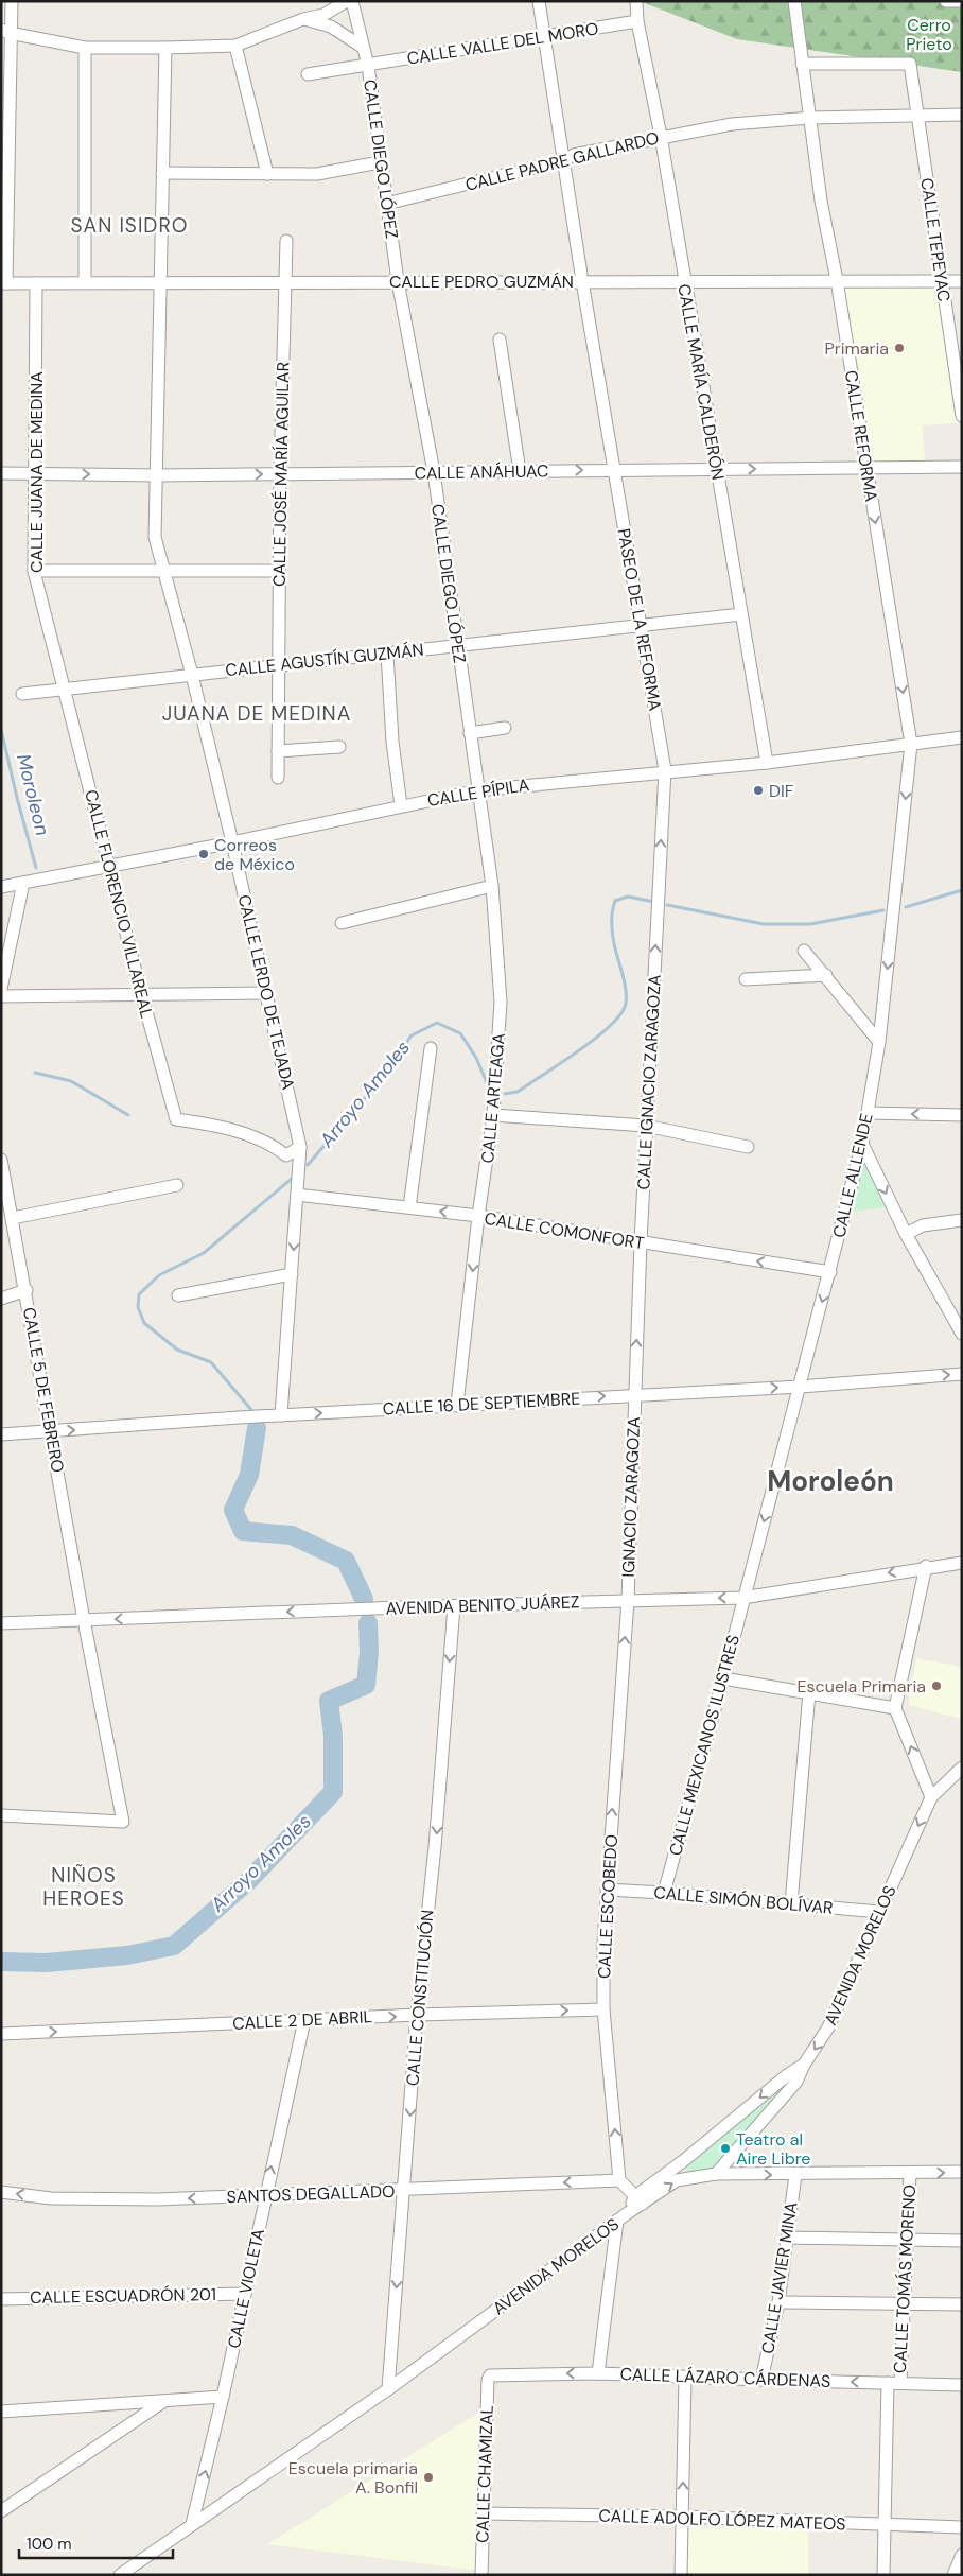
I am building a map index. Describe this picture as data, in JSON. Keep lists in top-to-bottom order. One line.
{"streets":{"street":["CALLE VALLE DEL MORO","CALLE DIEGO LÓPEZ","CALLE PADRE GALLARDO","CALLE TEPEYAC","CALLE PEDRO GUZMÁN","CALLE MARÍA CALDERÓN","CALLE REFORMA","CALLE JUANA DE MEDINA","CALLE ANÁHUAC","CALLE JOSÉ MARÍA AGUILAR","PASEO DE LA REFORMA","CALLE AGUSTÍN GUZMÁN","CALLE PÍPILA","CALLE FLORENCIO VILLAREAL","CALLE LERDO DE TEJADA","CALLE IGNACIO ZARAGOZA","CALLE ARTEAGA","CALLE ALLENDE","CALLE COMONFORT","CALLE 5 DE FEBRERO","CALLE 16 DE SEPTIEMBRE","IGNACIO ZARAGOZA","AVENIDA BENITO JUÁREZ","CALLE MEXICANOS ILUSTRES","CALLE SIMÓN BOLÍVAR","CALLE ESCOBEDO","AVENIDA MORELOS","CALLE CONSTITUCIÓN","CALLE 2 DE ABRIL","SANTOS DEGALLADO","CALLE JAVIER MINA","CALLE TOMÁS MORENO","CALLE VIOLETA","CALLE ESCUADRÓN 201","CALLE LÁZARO CÁRDENAS","CALLE CHAMIZAL","CALLE ADOLFO LÓPEZ MATEOS"]},"crossings":[["CALLE VALLE DEL MORO","CALLE DIEGO LÓPEZ"],["CALLE VALLE DEL MORO","CALLE MARÍA CALDERÓN"],["CALLE VALLE DEL MORO","PASEO DE LA REFORMA"],["CALLE DIEGO LÓPEZ","CALLE PADRE GALLARDO"],["CALLE DIEGO LÓPEZ","CALLE PEDRO GUZMÁN"],["CALLE DIEGO LÓPEZ","CALLE ANÁHUAC"],["CALLE DIEGO LÓPEZ","CALLE AGUSTÍN GUZMÁN"],["CALLE DIEGO LÓPEZ","CALLE PÍPILA"],["CALLE DIEGO LÓPEZ","CALLE ARTEAGA"],["CALLE PADRE GALLARDO","CALLE TEPEYAC"],["CALLE PADRE GALLARDO","CALLE MARÍA CALDERÓN"],["CALLE PADRE GALLARDO","CALLE REFORMA"],["CALLE PADRE GALLARDO","PASEO DE LA REFORMA"],["CALLE TEPEYAC","CALLE PEDRO GUZMÁN"],["CALLE TEPEYAC","CALLE REFORMA"],["CALLE PEDRO GUZMÁN","CALLE MARÍA CALDERÓN"],["CALLE PEDRO GUZMÁN","CALLE REFORMA"],["CALLE PEDRO GUZMÁN","CALLE JUANA DE MEDINA"],["CALLE PEDRO GUZMÁN","CALLE JOSÉ MARÍA AGUILAR"],["CALLE PEDRO GUZMÁN","PASEO DE LA REFORMA"],["CALLE PEDRO GUZMÁN","CALLE LERDO DE TEJADA"],["CALLE MARÍA CALDERÓN","CALLE ANÁHUAC"],["CALLE MARÍA CALDERÓN","CALLE AGUSTÍN GUZMÁN"],["CALLE MARÍA CALDERÓN","CALLE PÍPILA"],["CALLE REFORMA","CALLE ANÁHUAC"],["CALLE REFORMA","CALLE PÍPILA"],["CALLE REFORMA","CALLE ALLENDE"],["CALLE JUANA DE MEDINA","CALLE ANÁHUAC"],["CALLE JUANA DE MEDINA","CALLE AGUSTÍN GUZMÁN"],["CALLE JUANA DE MEDINA","CALLE FLORENCIO VILLAREAL"],["CALLE ANÁHUAC","CALLE JOSÉ MARÍA AGUILAR"],["CALLE ANÁHUAC","PASEO DE LA REFORMA"],["CALLE ANÁHUAC","CALLE LERDO DE TEJADA"],["CALLE JOSÉ MARÍA AGUILAR","CALLE AGUSTÍN GUZMÁN"],["PASEO DE LA REFORMA","CALLE AGUSTÍN GUZMÁN"],["PASEO DE LA REFORMA","CALLE PÍPILA"],["PASEO DE LA REFORMA","CALLE IGNACIO ZARAGOZA"],["CALLE AGUSTÍN GUZMÁN","CALLE FLORENCIO VILLAREAL"],["CALLE AGUSTÍN GUZMÁN","CALLE LERDO DE TEJADA"],["CALLE PÍPILA","CALLE FLORENCIO VILLAREAL"],["CALLE PÍPILA","CALLE LERDO DE TEJADA"],["CALLE PÍPILA","CALLE IGNACIO ZARAGOZA"],["CALLE PÍPILA","CALLE ARTEAGA"],["CALLE PÍPILA","CALLE ALLENDE"],["CALLE FLORENCIO VILLAREAL","CALLE LERDO DE TEJADA"],["CALLE LERDO DE TEJADA","CALLE COMONFORT"],["CALLE IGNACIO ZARAGOZA","CALLE COMONFORT"],["CALLE IGNACIO ZARAGOZA","CALLE 16 DE SEPTIEMBRE"],["CALLE IGNACIO ZARAGOZA","IGNACIO ZARAGOZA"],["CALLE ARTEAGA","CALLE COMONFORT"],["CALLE ARTEAGA","CALLE 16 DE SEPTIEMBRE"],["CALLE ALLENDE","CALLE COMONFORT"],["CALLE ALLENDE","CALLE 16 DE SEPTIEMBRE"],["CALLE ALLENDE","AVENIDA BENITO JUÁREZ"],["CALLE ALLENDE","CALLE MEXICANOS ILUSTRES"],["CALLE 5 DE FEBRERO","CALLE 16 DE SEPTIEMBRE"],["CALLE 5 DE FEBRERO","AVENIDA BENITO JUÁREZ"],["CALLE 16 DE SEPTIEMBRE","IGNACIO ZARAGOZA"],["IGNACIO ZARAGOZA","AVENIDA BENITO JUÁREZ"],["IGNACIO ZARAGOZA","CALLE ESCOBEDO"],["AVENIDA BENITO JUÁREZ","CALLE MEXICANOS ILUSTRES"],["AVENIDA BENITO JUÁREZ","CALLE ESCOBEDO"],["AVENIDA BENITO JUÁREZ","CALLE CONSTITUCIÓN"],["CALLE MEXICANOS ILUSTRES","CALLE SIMÓN BOLÍVAR"],["CALLE SIMÓN BOLÍVAR","CALLE ESCOBEDO"],["CALLE SIMÓN BOLÍVAR","AVENIDA MORELOS"],["CALLE ESCOBEDO","CALLE 2 DE ABRIL"],["CALLE ESCOBEDO","SANTOS DEGALLADO"],["AVENIDA MORELOS","CALLE CONSTITUCIÓN"],["AVENIDA MORELOS","CALLE VIOLETA"],["CALLE CONSTITUCIÓN","CALLE 2 DE ABRIL"],["CALLE CONSTITUCIÓN","SANTOS DEGALLADO"],["CALLE 2 DE ABRIL","CALLE VIOLETA"],["SANTOS DEGALLADO","CALLE VIOLETA"],["CALLE JAVIER MINA","CALLE LÁZARO CÁRDENAS"],["CALLE TOMÁS MORENO","CALLE LÁZARO CÁRDENAS"],["CALLE TOMÁS MORENO","CALLE ADOLFO LÓPEZ MATEOS"],["CALLE VIOLETA","CALLE ESCUADRÓN 201"],["CALLE LÁZARO CÁRDENAS","CALLE CHAMIZAL"],["CALLE CHAMIZAL","CALLE ADOLFO LÓPEZ MATEOS"]],"one_way":["CALLE REFORMA","CALLE IGNACIO ZARAGOZA","CALLE ALLENDE","CALLE COMONFORT","CALLE 16 DE SEPTIEMBRE","AVENIDA BENITO JUÁREZ","CALLE ESCOBEDO","CALLE CONSTITUCIÓN","CALLE 2 DE ABRIL","SANTOS DEGALLADO","CALLE VIOLETA"],"districts":["SAN ISIDRO","JUANA DE MEDINA","Moroleón","NIÑOS HEROES"],"water":["Moroleon","Arroyo Amoles"],"parks":["Cerro Prieto"],"places":["Primaria","DIF","Correos de México","Escuela Primaria","Teatro al Aire Libre","Escuela primaria A. Bonfil"],"scale_bar":"100 m"}
